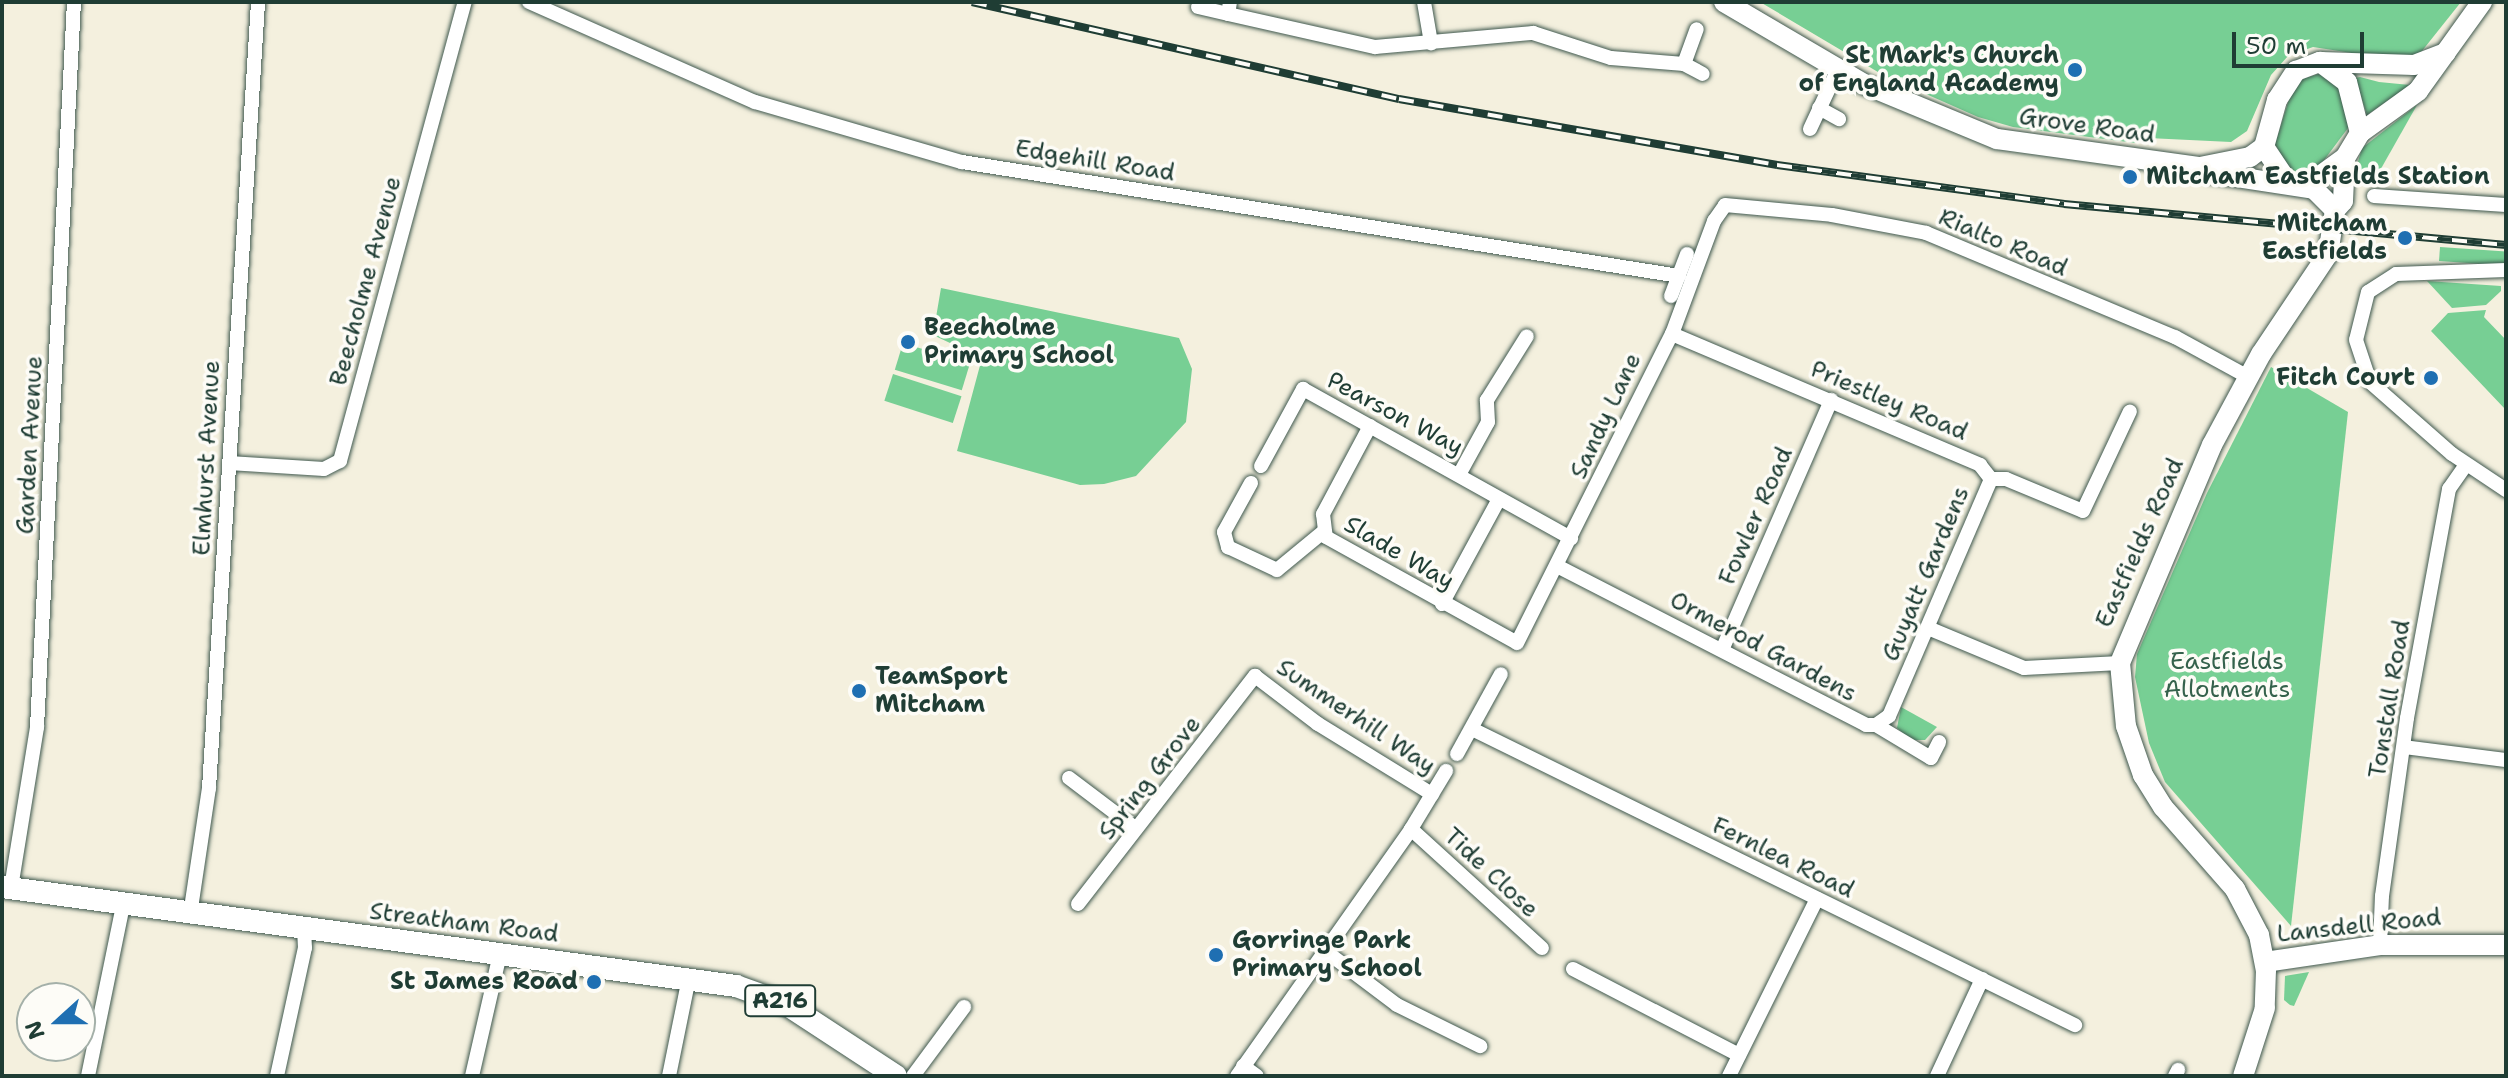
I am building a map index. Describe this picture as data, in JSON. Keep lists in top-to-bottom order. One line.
{"streets":{"main road":["Streatham Road","A216"],"street":["Grove Road","Edgehill Road","Rialto Road","Beecholme Avenue","Priestley Road","Pearson Way","Sandy Lane","Garden Avenue","Elmhurst Avenue","Fowler Road","Eastfields Road","Slade Way","Guyatt Gardens","Ormerod Gardens","Tonstall Road","Summerhill Way","Spring Grove","Fernlea Road","Tide Close","Lansdell Road"]},"crossings":[["Rialto Road","Sandy Lane"],["Rialto Road","Eastfields Road"],["Beecholme Avenue","Elmhurst Avenue"],["Priestley Road","Sandy Lane"],["Priestley Road","Fowler Road"],["Priestley Road","Guyatt Gardens"],["Pearson Way","Sandy Lane"],["Pearson Way","Slade Way"],["Sandy Lane","Slade Way"],["Sandy Lane","Ormerod Gardens"],["Garden Avenue","Streatham Road"],["Elmhurst Avenue","Streatham Road"],["Fowler Road","Ormerod Gardens"],["Eastfields Road","Lansdell Road"],["Guyatt Gardens","Ormerod Gardens"],["Tonstall Road","Lansdell Road"],["Summerhill Way","Spring Grove"]],"parks":["Eastfields Allotments"],"places":["St Mark's Church of England Academy","Mitcham Eastfields Station","Mitcham Eastfields","Beecholme Primary School","Fitch Court","TeamSport Mitcham","Gorringe Park Primary School","St James Road"],"scale_bar":"50 m","north":"left"}
